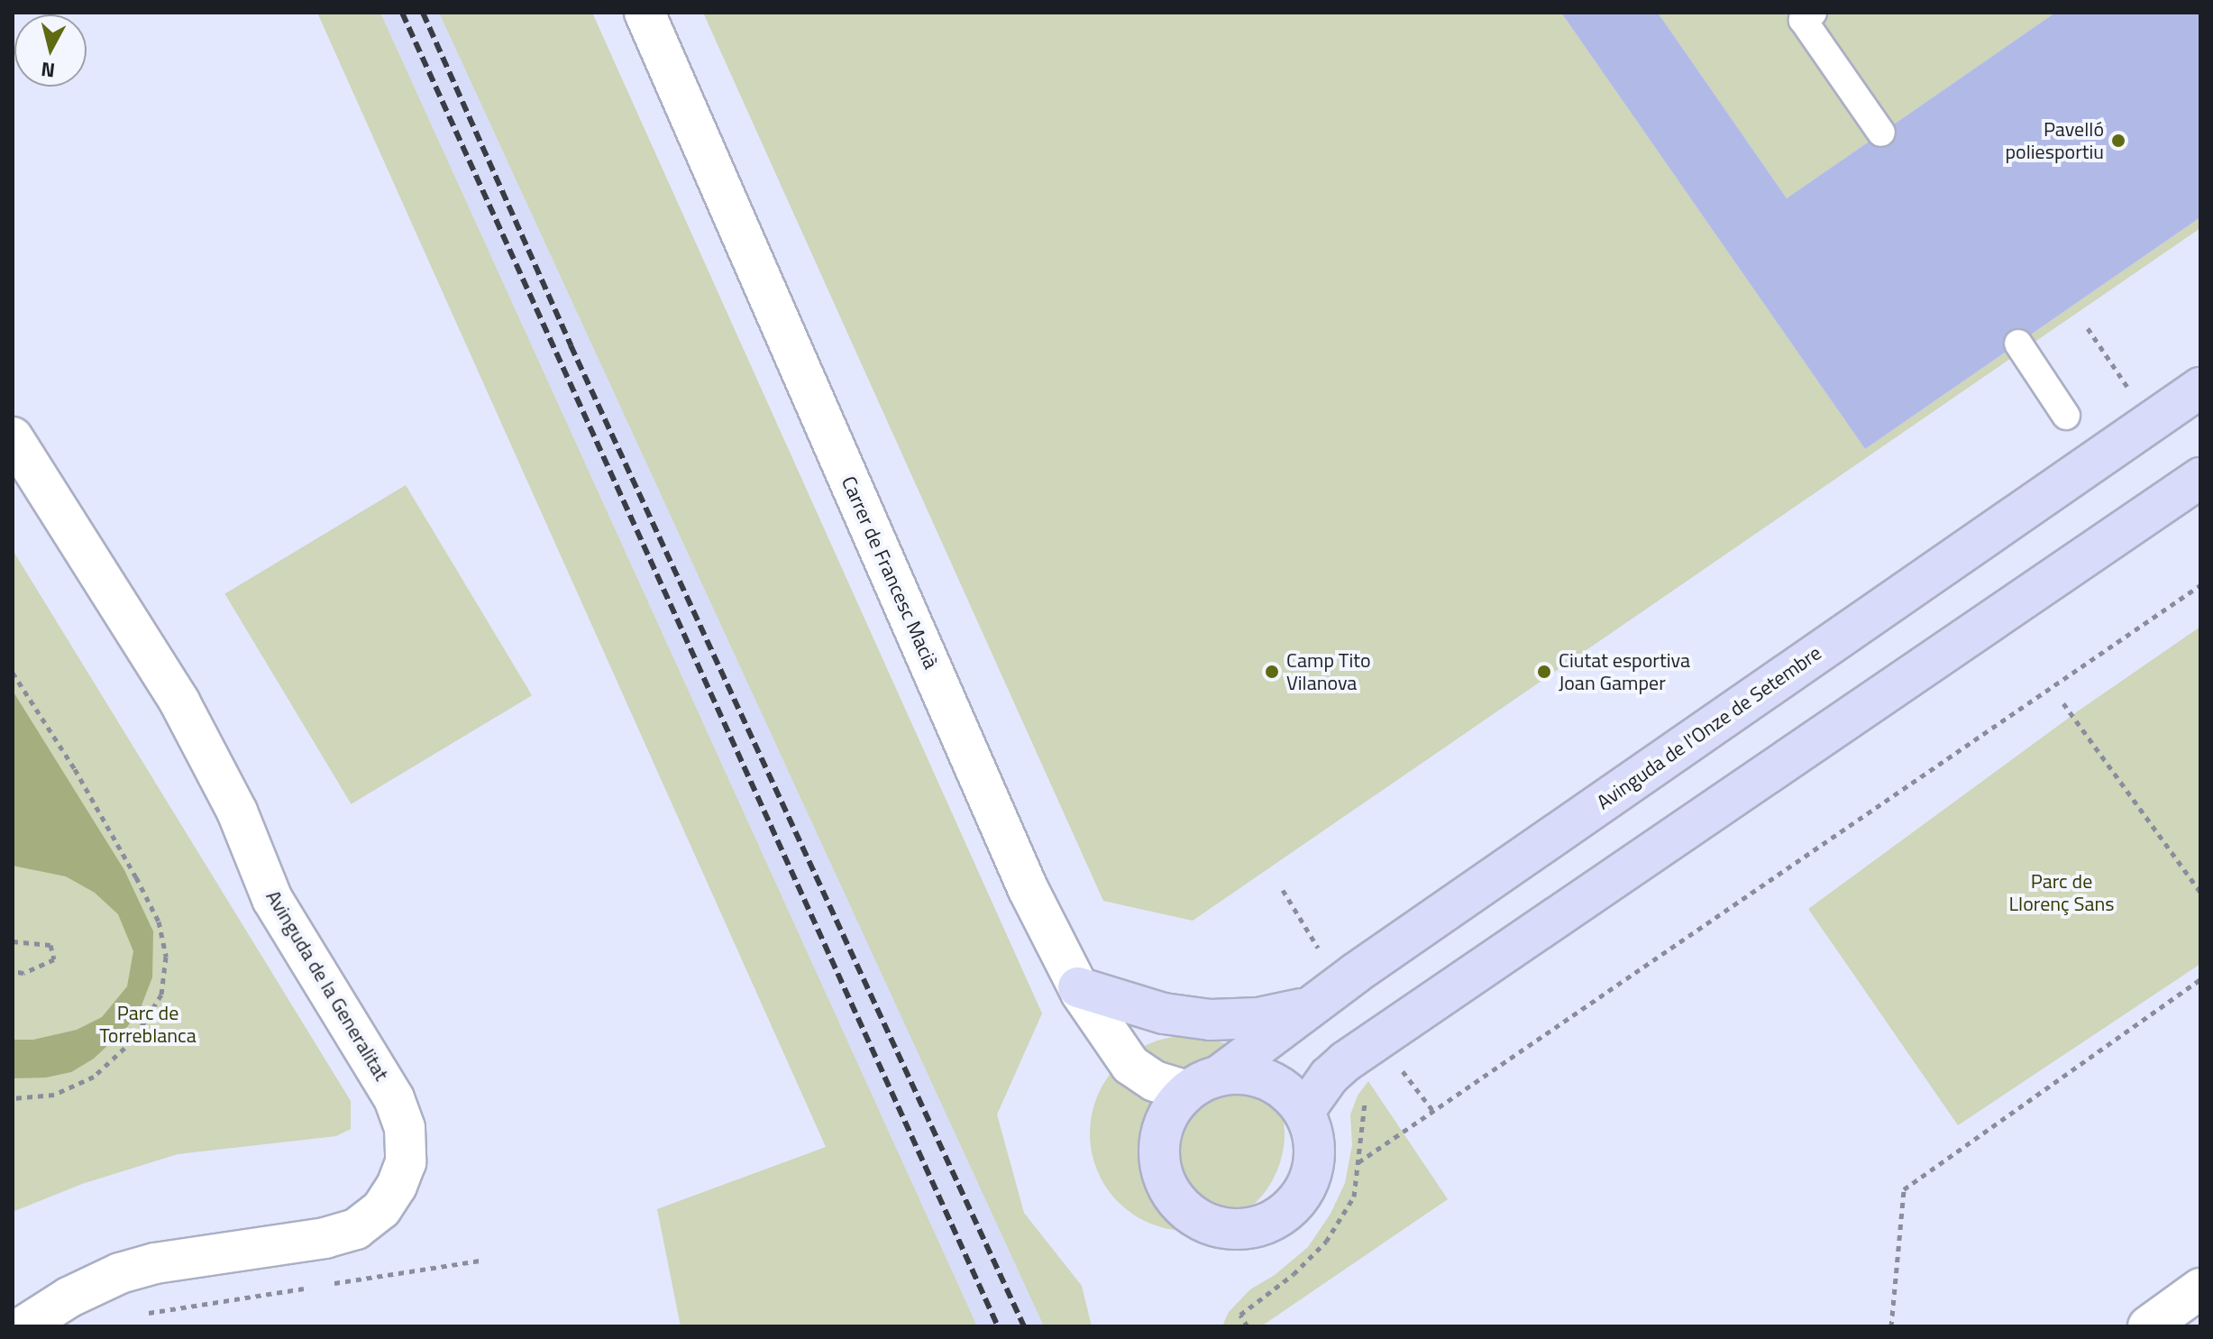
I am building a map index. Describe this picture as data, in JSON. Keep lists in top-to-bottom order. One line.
{"streets":{"main road":["Avinguda de l'Onze de Setembre"],"street":["Carrer de Francesc Macià","Avinguda de la Generalitat"]},"crossings":[["Carrer de Francesc Macià","Avinguda de l'Onze de Setembre"]],"parks":["Parc de Llorenç Sans","Parc de Torreblanca"],"places":["Pavelló poliesportiu","Camp Tito Vilanova","Ciutat esportiva Joan Gamper"],"north":"bottom"}
